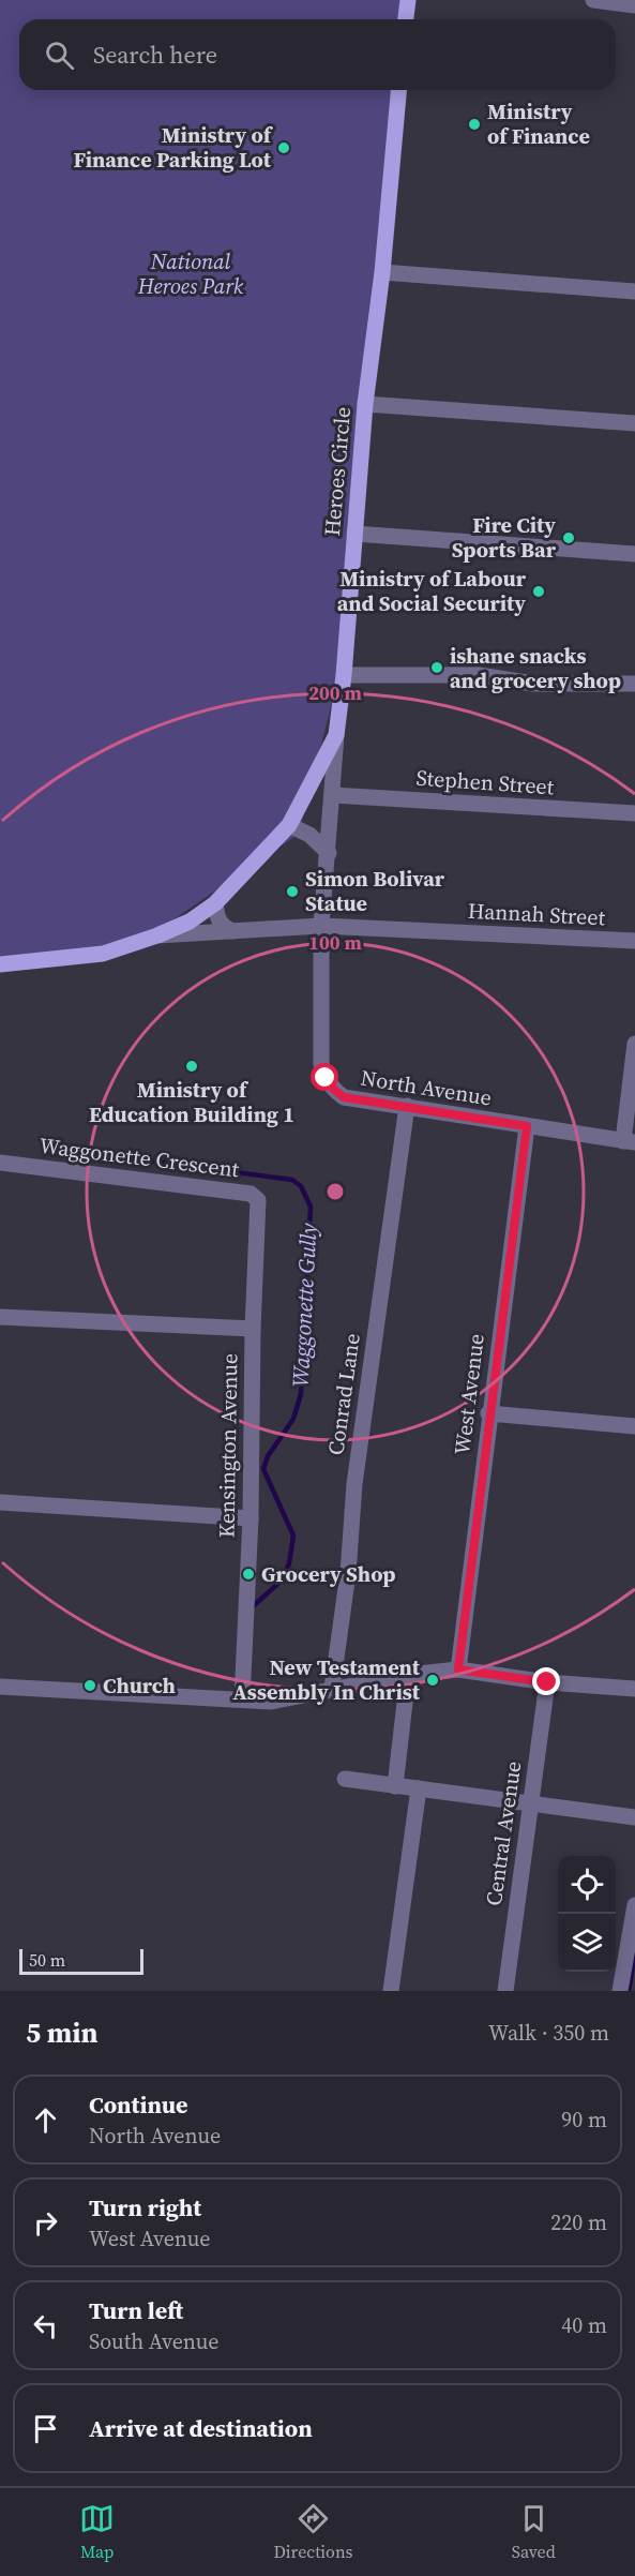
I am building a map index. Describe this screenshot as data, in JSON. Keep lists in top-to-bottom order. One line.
{"streets":{"main road":["Heroes Circle"],"street":["Stephen Street","Hannah Street","North Avenue","Waggonette Crescent","Conrad Lane","West Avenue","Kensington Avenue","Central Avenue"]},"crossings":[["Heroes Circle","Hannah Street"],["Heroes Circle","North Avenue"],["Stephen Street","North Avenue"],["Hannah Street","North Avenue"],["North Avenue","Conrad Lane"],["North Avenue","West Avenue"],["Waggonette Crescent","Kensington Avenue"]],"water":["Waggonette Gully"],"parks":["National Heroes Park"],"places":["Ministry of Finance","Ministry of Finance Parking Lot","Fire City Sports Bar","Ministry of Labour and Social Security","ishane snacks and grocery shop","Simon Bolivar Statue","Ministry of Education Building 1","Grocery Shop","New Testament Assembly In Christ","Church"],"scale_bar":"50 m","page":{"search":"Search here","scale":"50 m","heading":["5 min","Walk · 350 m"],"list":[["Continue","North Avenue","90 m"],["Turn right","West Avenue","220 m"],["Turn left","South Avenue","40 m"],"Arrive at destination"],"nav":["Map","Directions","Saved"]},"rings":["200 m","100 m"]}
